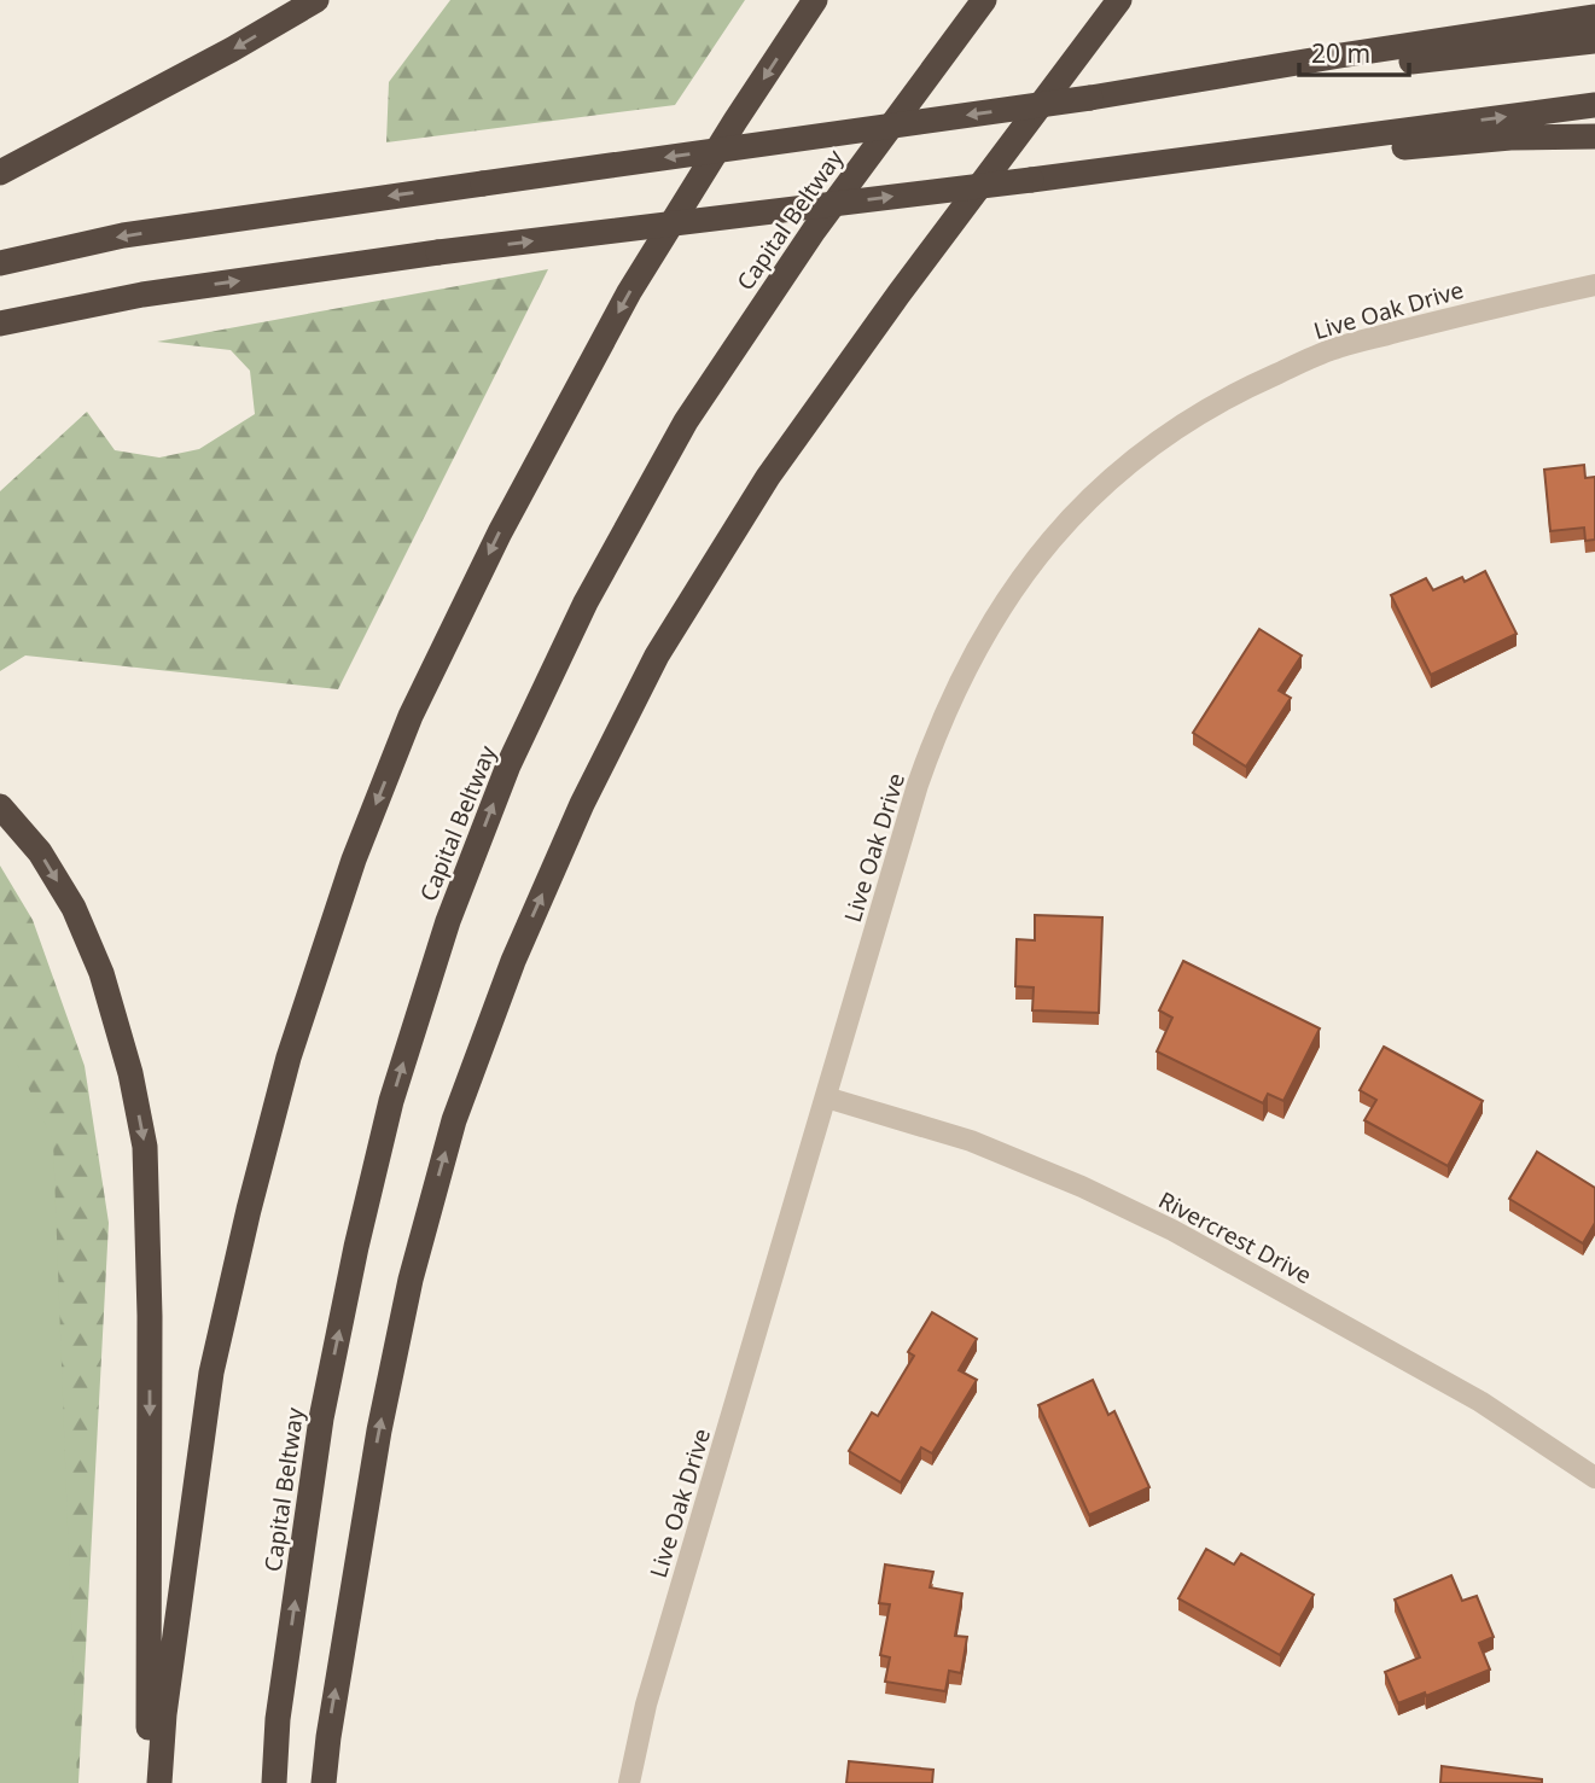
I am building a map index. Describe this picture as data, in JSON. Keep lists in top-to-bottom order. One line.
{"streets":{"highway":["Capital Beltway"],"street":["Live Oak Drive","Rivercrest Drive"]},"crossings":[["Live Oak Drive","Rivercrest Drive"]],"scale_bar":"20 m"}
